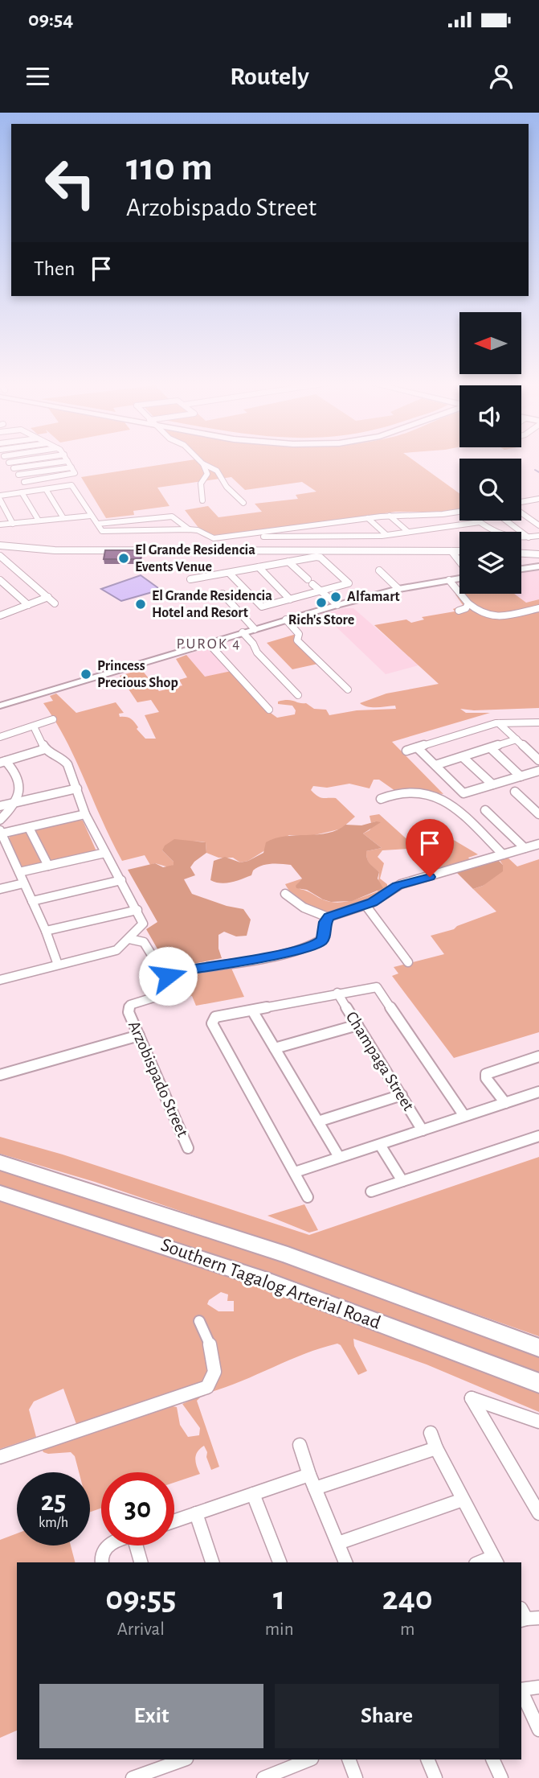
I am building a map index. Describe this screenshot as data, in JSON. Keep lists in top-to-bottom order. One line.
{"streets":{"highway":["Southern Tagalog Arterial Road"],"street":["Champaga Street","Arzobispado Street"]},"districts":["PUROK 4"],"places":["El Grande Residencia Events Venue","Alfamart","Rich's Store","El Grande Residencia Hotel and Resort","Princess Precious Shop"],"north":"left","page":{"status":"09:54","header":"Routely","turn":["110 m","Arzobispado Street"],"then":"Then","speed":"25 km/h","limit":"30","eta":["09:55","Arrival","1","min","240","m"],"buttons":["Exit","Share"]}}
